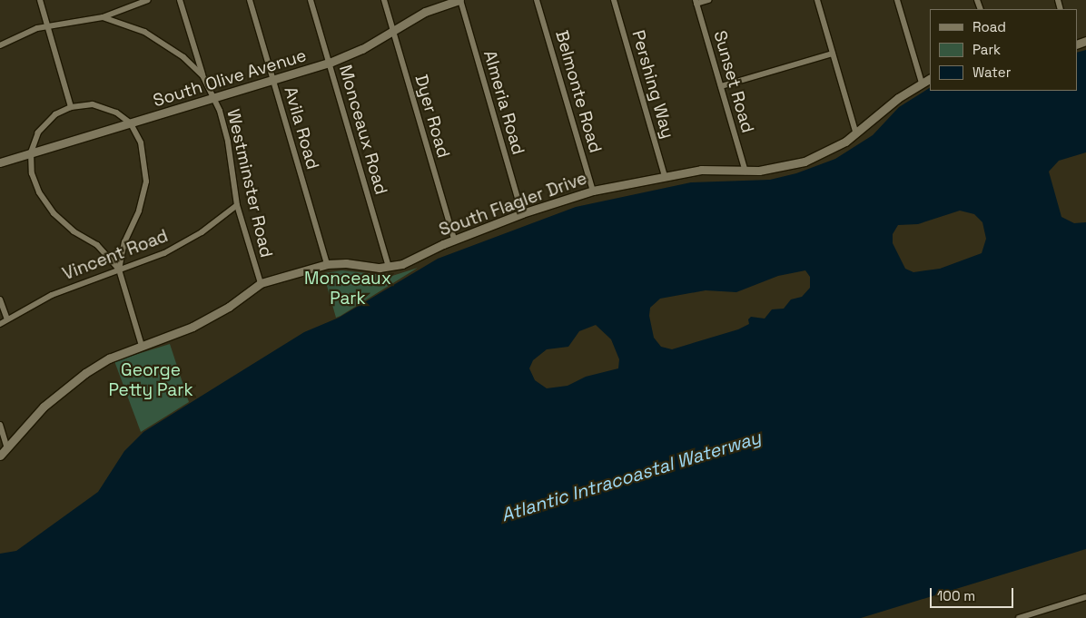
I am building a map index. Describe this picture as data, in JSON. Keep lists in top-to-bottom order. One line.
{"streets":{"street":["South Olive Avenue","Sunset Road","Pershing Way","Belmonte Road","Almeria Road","Dyer Road","Avila Road","Monceaux Road","Westminster Road","South Flagler Drive","Vincent Road"]},"crossings":[["South Olive Avenue","Almeria Road"],["South Olive Avenue","Dyer Road"],["South Olive Avenue","Avila Road"],["South Olive Avenue","Monceaux Road"],["South Olive Avenue","Westminster Road"],["Sunset Road","South Flagler Drive"],["Pershing Way","South Flagler Drive"],["Belmonte Road","South Flagler Drive"],["Almeria Road","South Flagler Drive"],["Dyer Road","South Flagler Drive"],["Avila Road","South Flagler Drive"],["Monceaux Road","South Flagler Drive"],["Westminster Road","South Flagler Drive"],["Westminster Road","Vincent Road"]],"water":["Atlantic Intracoastal Waterway"],"parks":["Monceaux Park","George Petty Park"],"legend":["Road","Park","Water"],"scale_bar":"100 m"}
